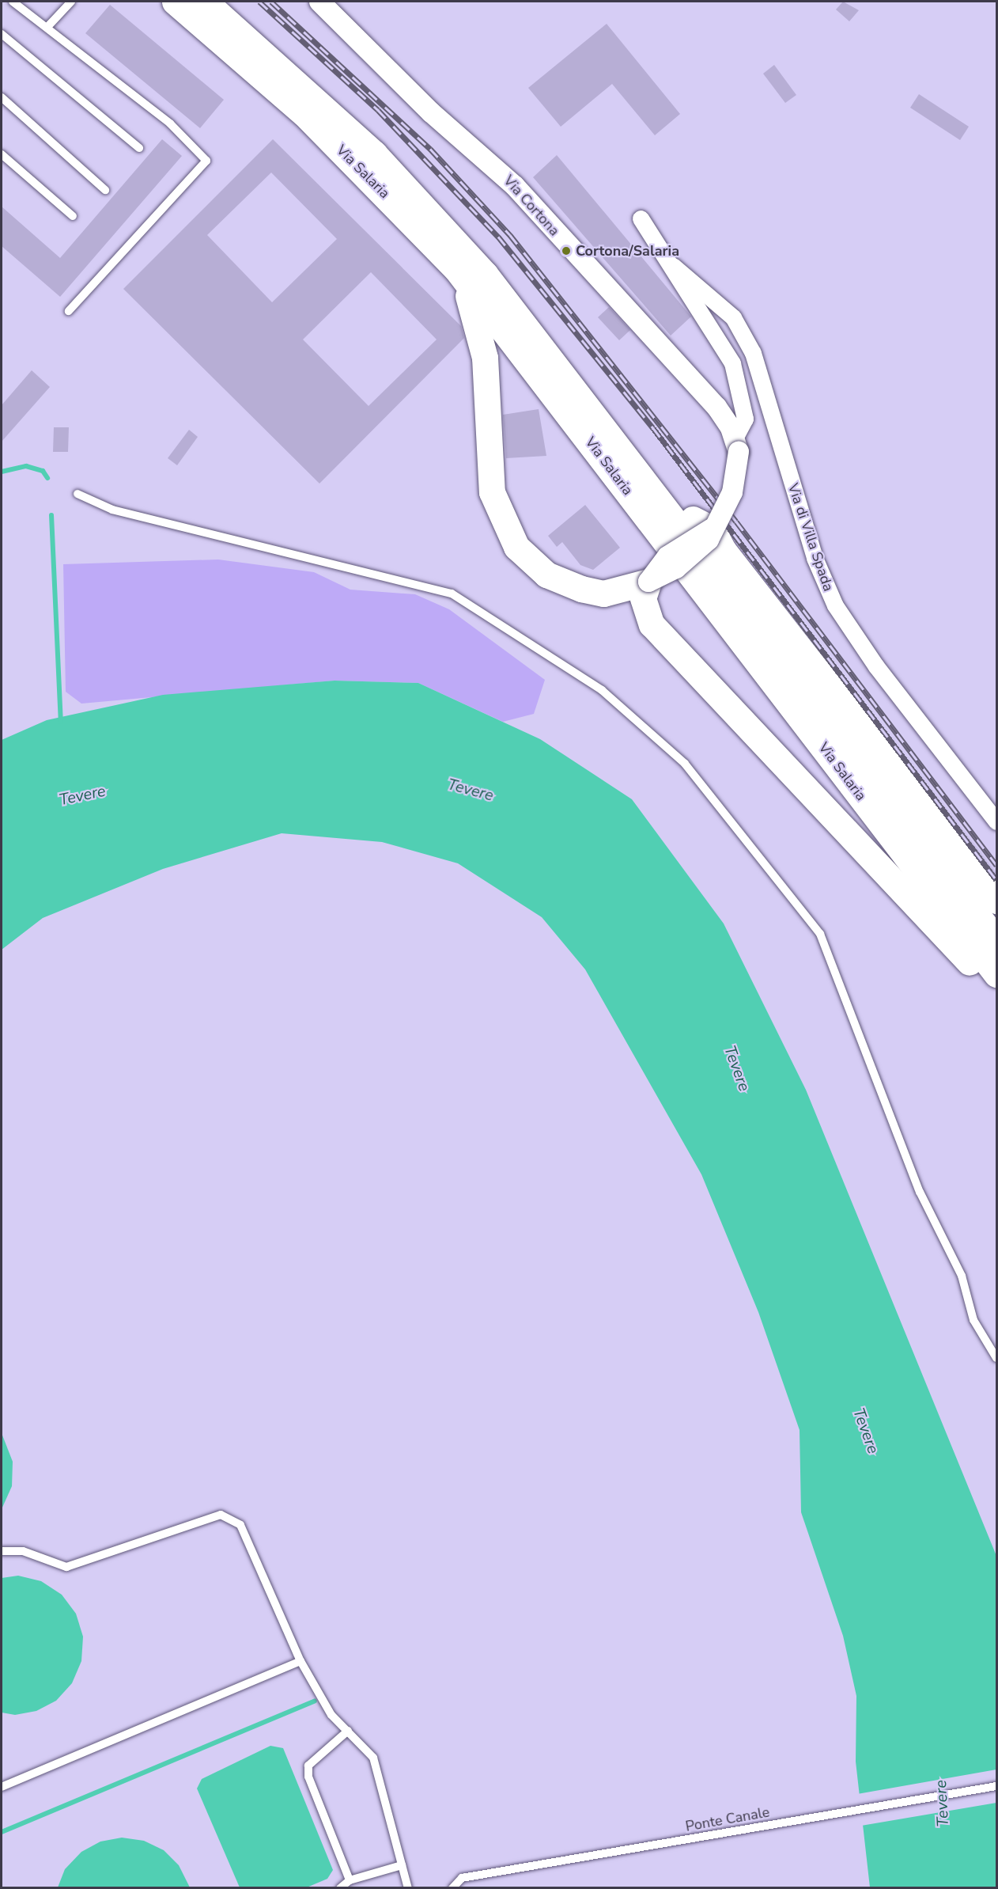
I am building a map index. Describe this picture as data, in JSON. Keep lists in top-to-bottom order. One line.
{"streets":{"main road":["Via Salaria"],"street":["Via Cortona","Via di Villa Spada"],"lane":["Ponte Canale"]},"crossings":[["Via Cortona","Via di Villa Spada"]],"water":["Tevere"],"places":["Cortona/Salaria"]}
